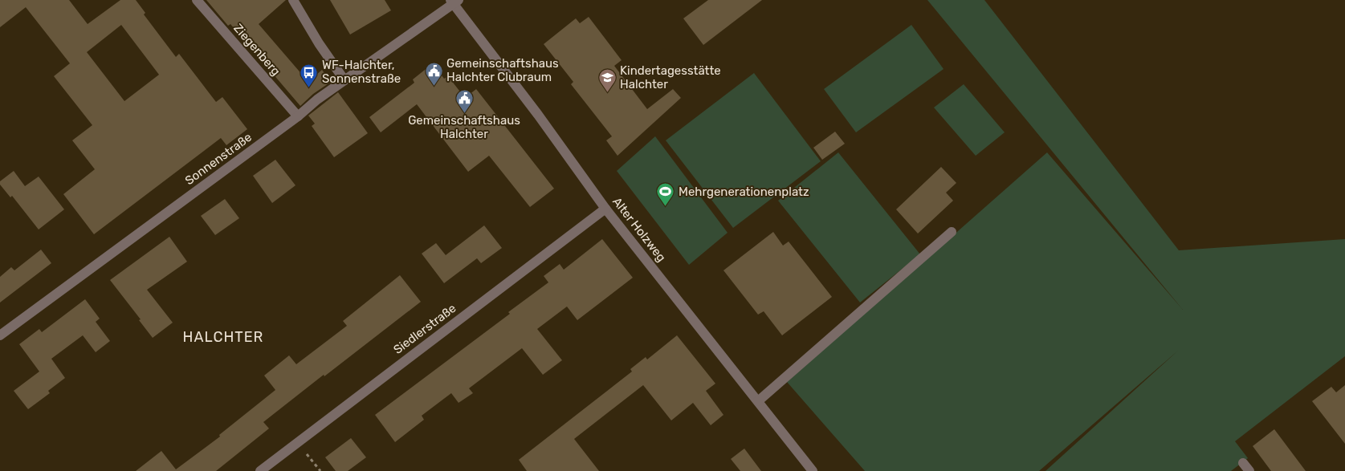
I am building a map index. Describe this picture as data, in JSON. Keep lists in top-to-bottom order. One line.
{"streets":{"street":["Ziegenberg","Sonnenstraße","Alter Holzweg","Siedlerstraße"]},"crossings":[["Ziegenberg","Sonnenstraße"],["Sonnenstraße","Alter Holzweg"],["Alter Holzweg","Siedlerstraße"]],"districts":["HALCHTER"],"places":{"public building":["Gemeinschaftshaus Halchter Clubraum","Gemeinschaftshaus Halchter"],"bus stop":["WF-Halchter, Sonnenstraße"],"school or university":["Kindertagesstätte Halchter"],"sports":["Mehrgenerationenplatz"]}}
